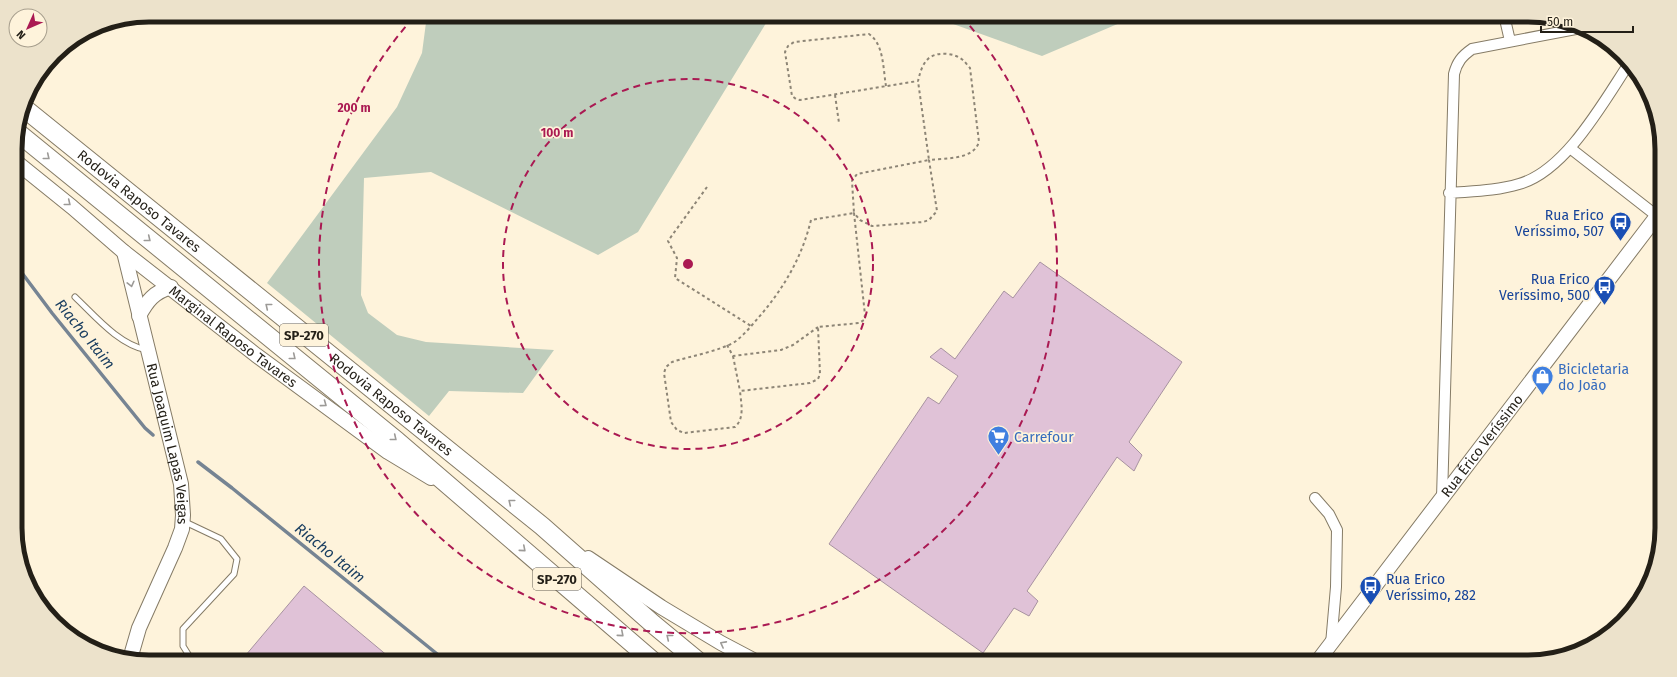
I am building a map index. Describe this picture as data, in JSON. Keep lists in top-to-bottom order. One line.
{"streets":{"highway":["Rodovia Raposo Tavares","SP-270"],"main road":["Marginal Raposo Tavares","Rua Joaquim Lapas Veigas","Rua Érico Veríssimo"]},"crossings":[["Rodovia Raposo Tavares","Marginal Raposo Tavares"],["Marginal Raposo Tavares","Rua Joaquim Lapas Veigas"]],"one_way":["Marginal Raposo Tavares"],"water":["Riacho Itaim"],"places":{"bus stop":["Rua Erico Veríssimo, 507","Rua Erico Veríssimo, 500","Rua Erico Veríssimo, 282"],"shop":["Bicicletaria do João"],"supermarket":["Carrefour"]},"scale_bar":"50 m","north":"bottom left","rings":["200 m","100 m"]}
